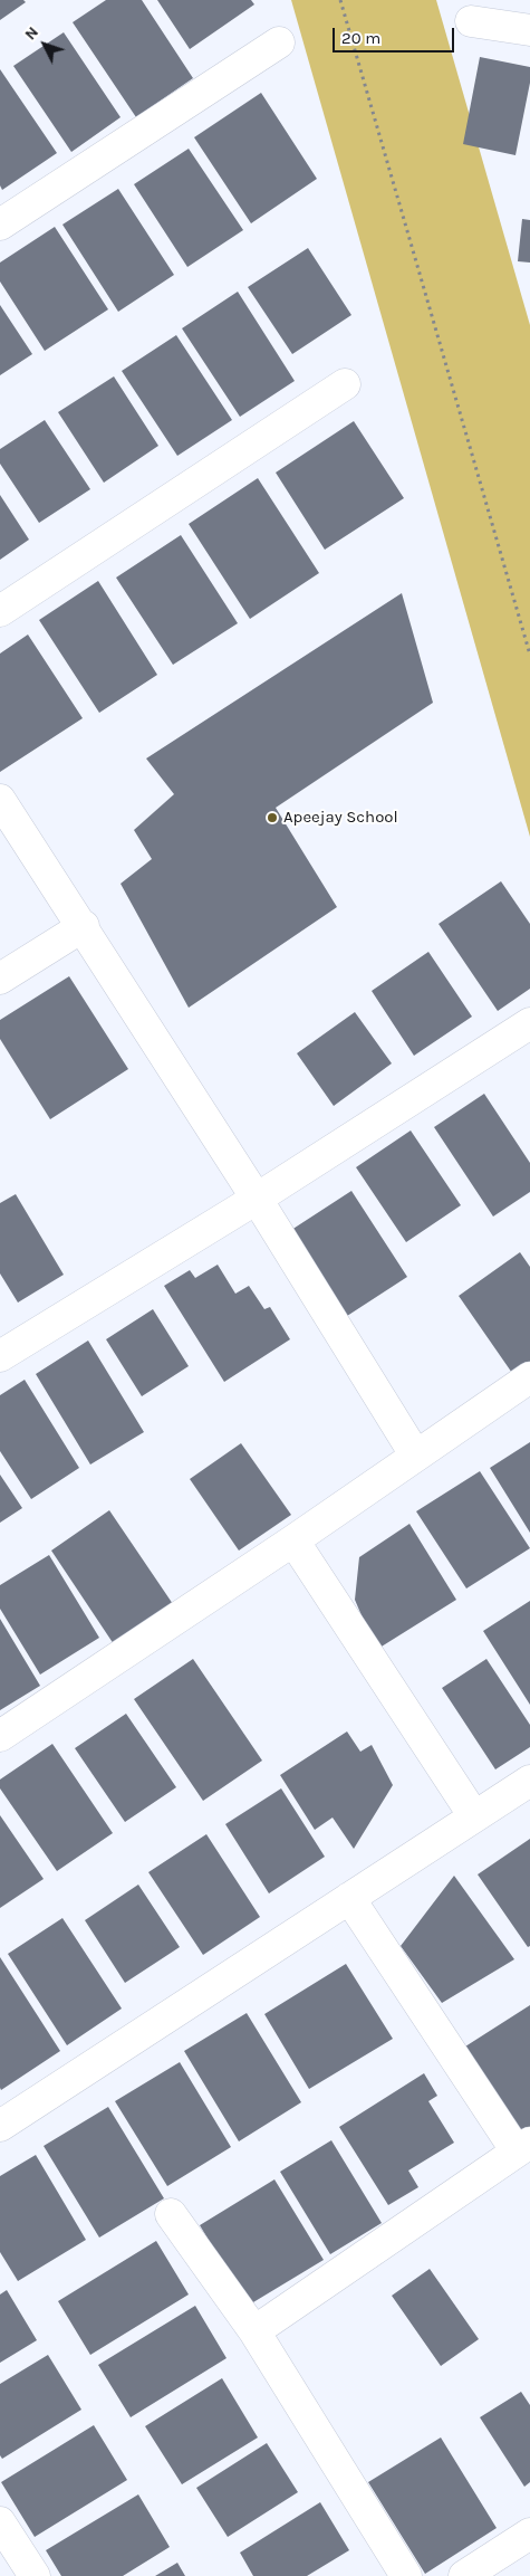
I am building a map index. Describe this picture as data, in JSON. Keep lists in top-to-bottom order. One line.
{"places":["Apeejay School"],"scale_bar":"20 m","north":"top left"}
